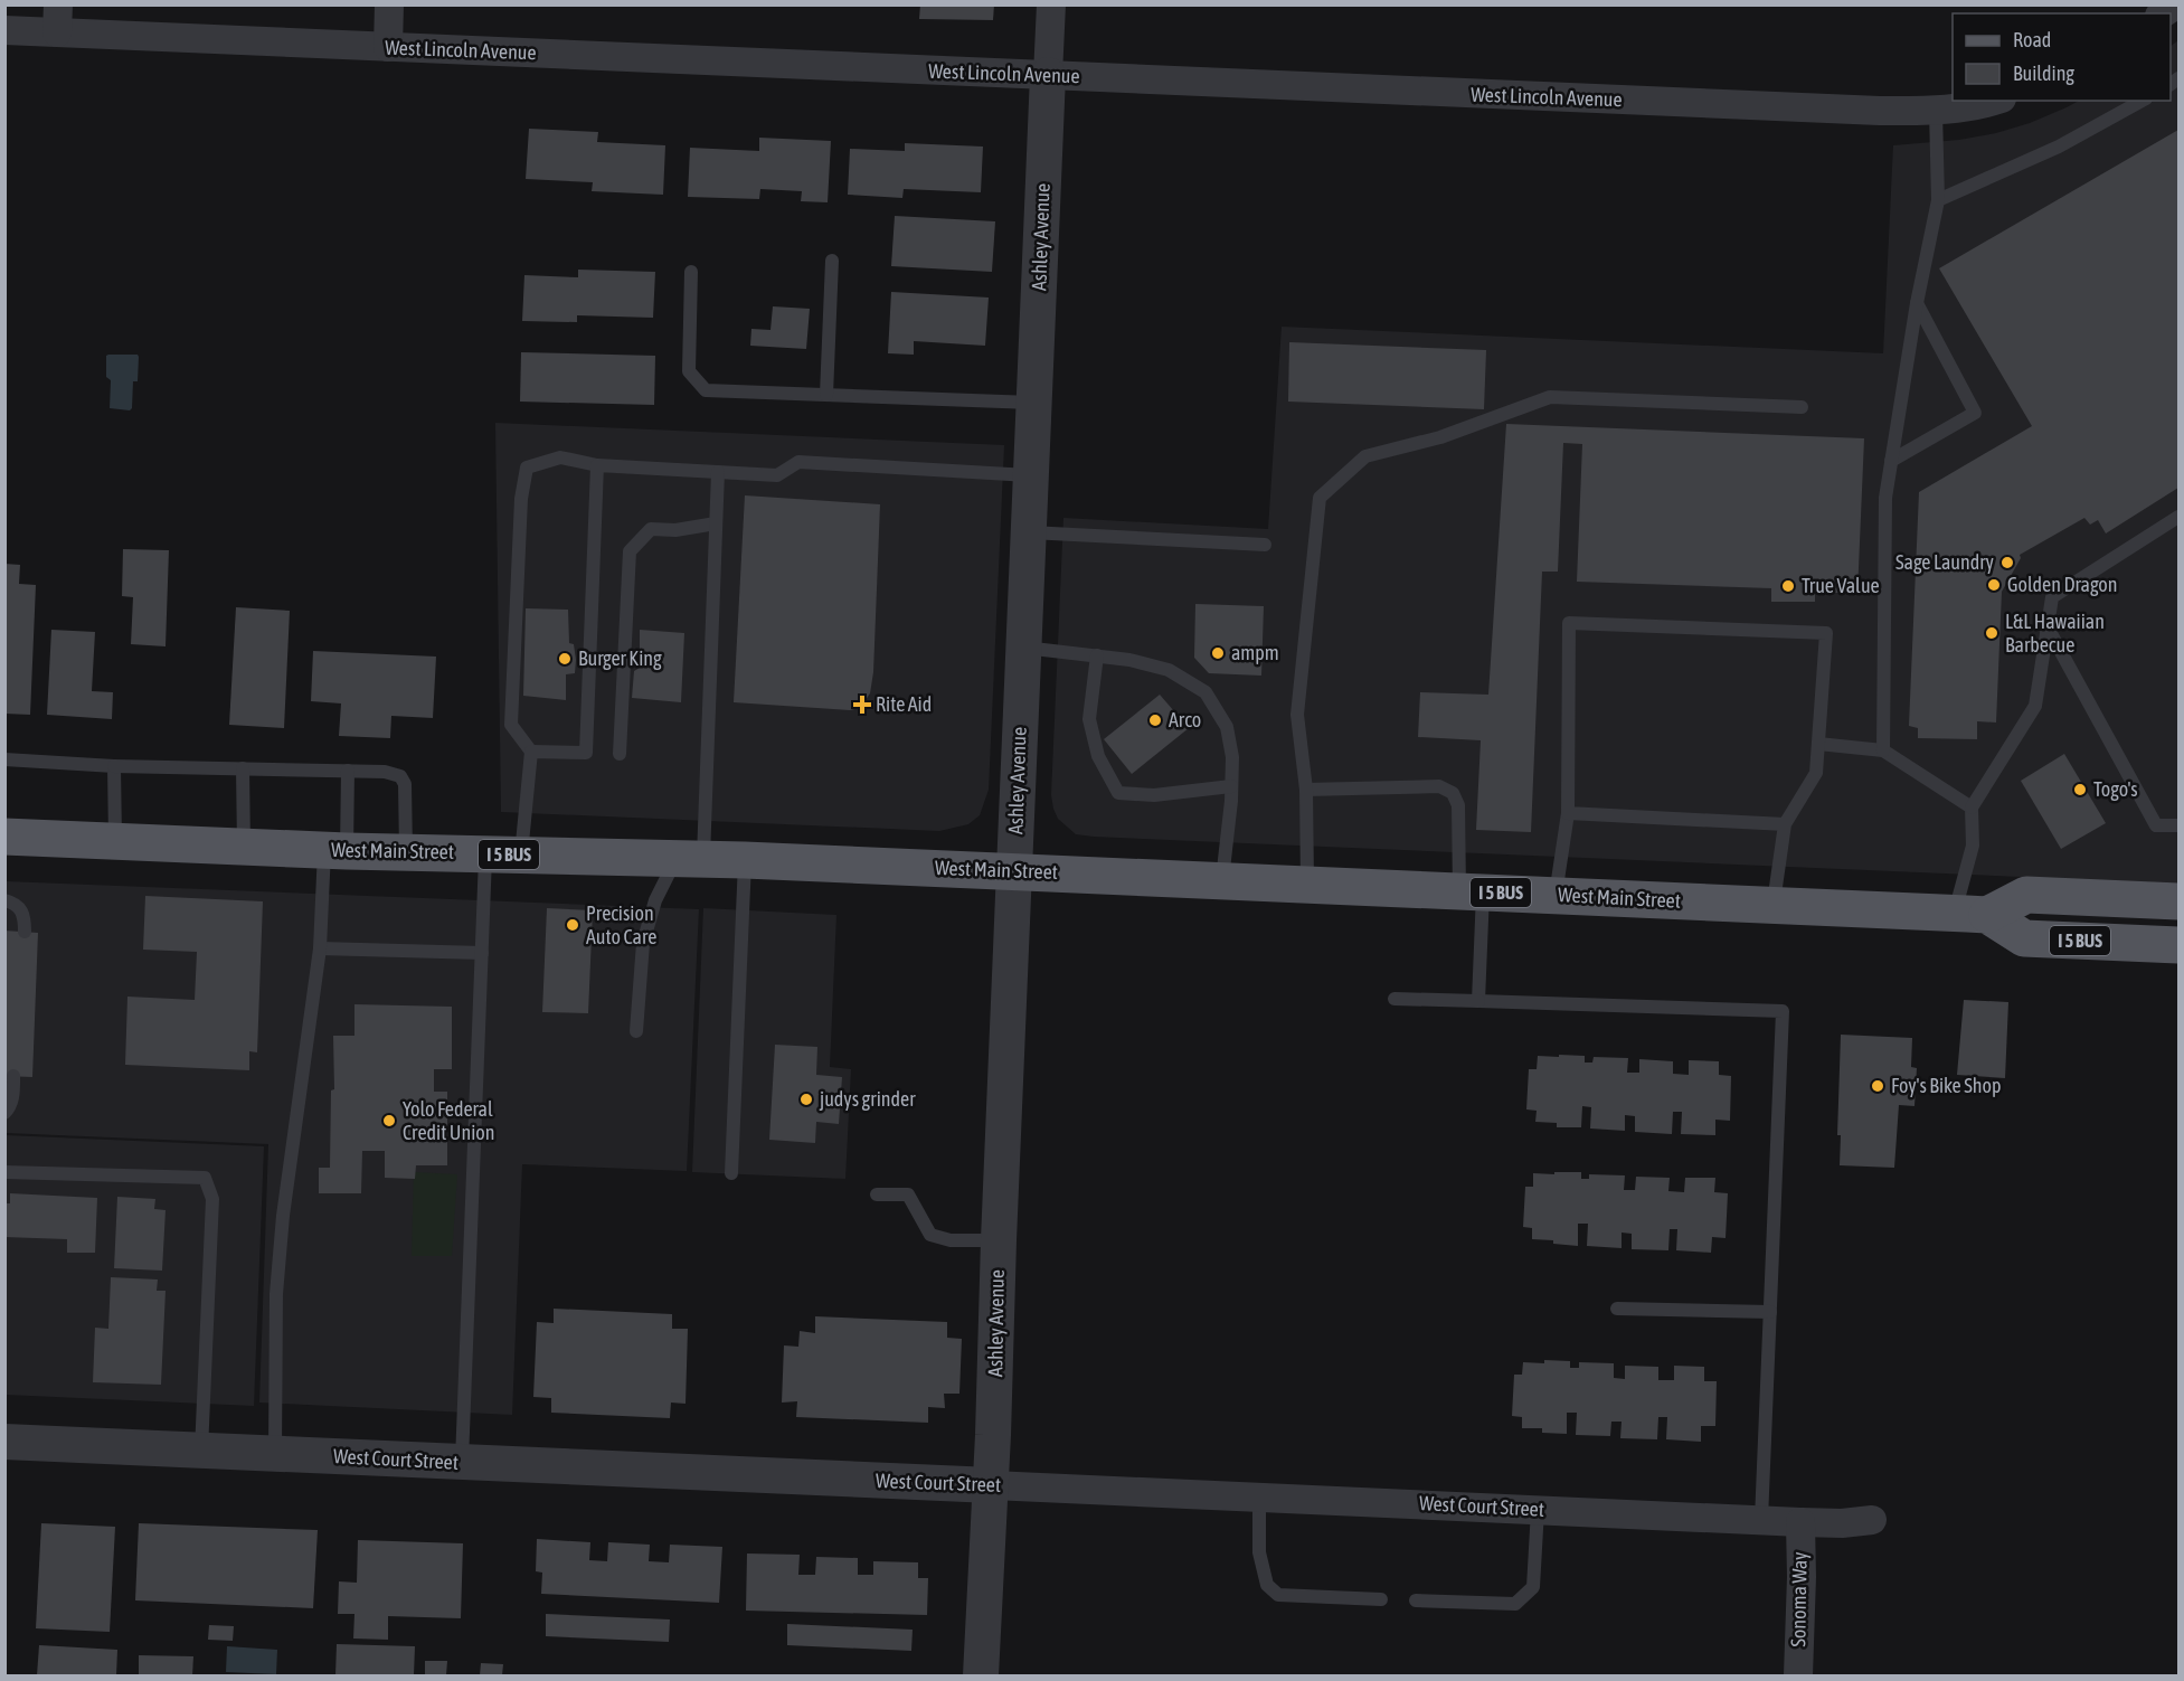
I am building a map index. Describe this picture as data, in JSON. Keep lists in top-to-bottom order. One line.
{"streets":{"main road":["West Main Street","I 5 BUS"],"street":["West Lincoln Avenue","Ashley Avenue","West Court Street","Sonoma Way"]},"crossings":[["West Lincoln Avenue","Ashley Avenue"],["Ashley Avenue","West Main Street"],["Ashley Avenue","West Court Street"],["West Main Street","I 5 BUS"],["West Court Street","Sonoma Way"]],"places":{"other":["Sage Laundry","Golden Dragon","True Value","L&L Hawaiian Barbecue","ampm","Burger King","Arco","Togo's","Precision Auto Care","Foy's Bike Shop","judys grinder","Yolo Federal Credit Union"],"health":["Rite Aid"]},"legend":["Road","Building"]}
